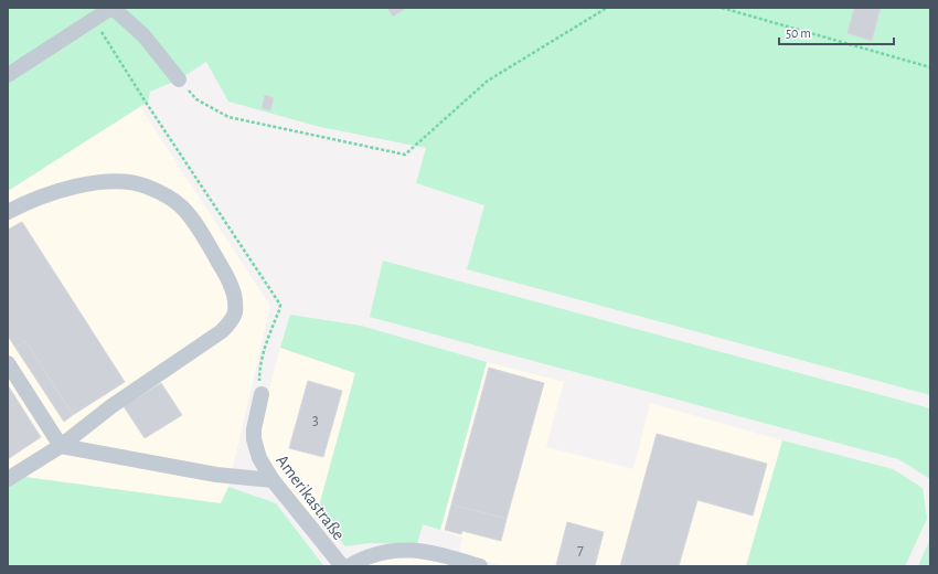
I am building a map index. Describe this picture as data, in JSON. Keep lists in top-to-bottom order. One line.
{"streets":{"street":["Amerikastraße"]},"house_numbers":["3","7"],"scale_bar":"50 m"}
